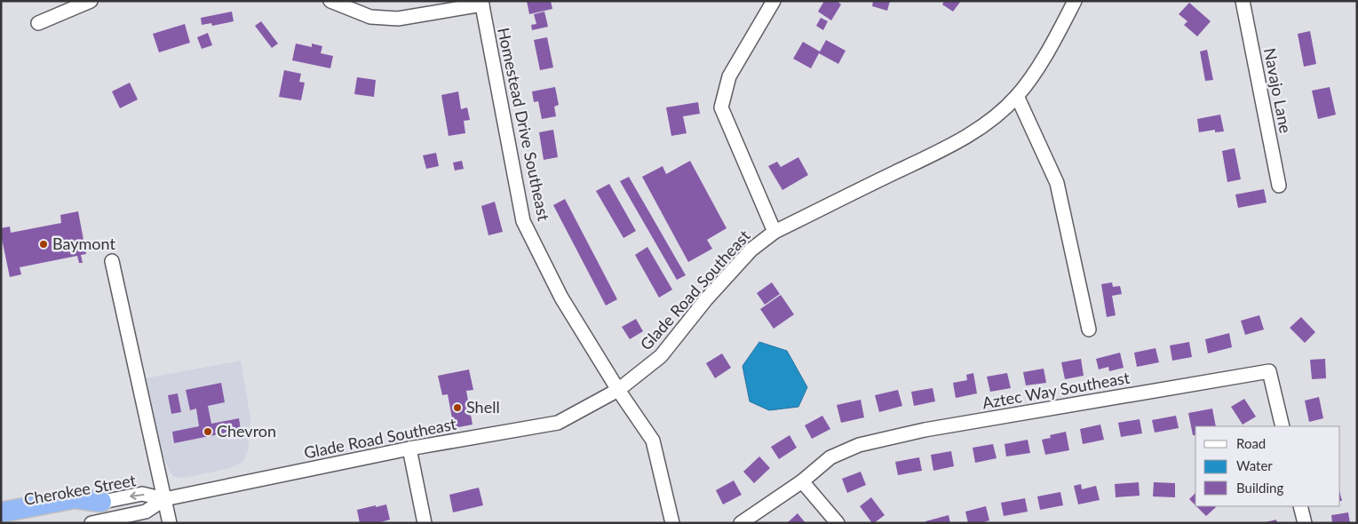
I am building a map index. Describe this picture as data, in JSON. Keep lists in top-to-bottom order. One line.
{"streets":{"street":["Navajo Lane","Homestead Drive Southeast","Glade Road Southeast","Aztec Way Southeast","Cherokee Street"]},"crossings":[["Homestead Drive Southeast","Glade Road Southeast"],["Glade Road Southeast","Cherokee Street"]],"one_way":["Cherokee Street"],"places":["Baymont","Shell","Chevron"],"legend":["Road","Water","Building"]}
